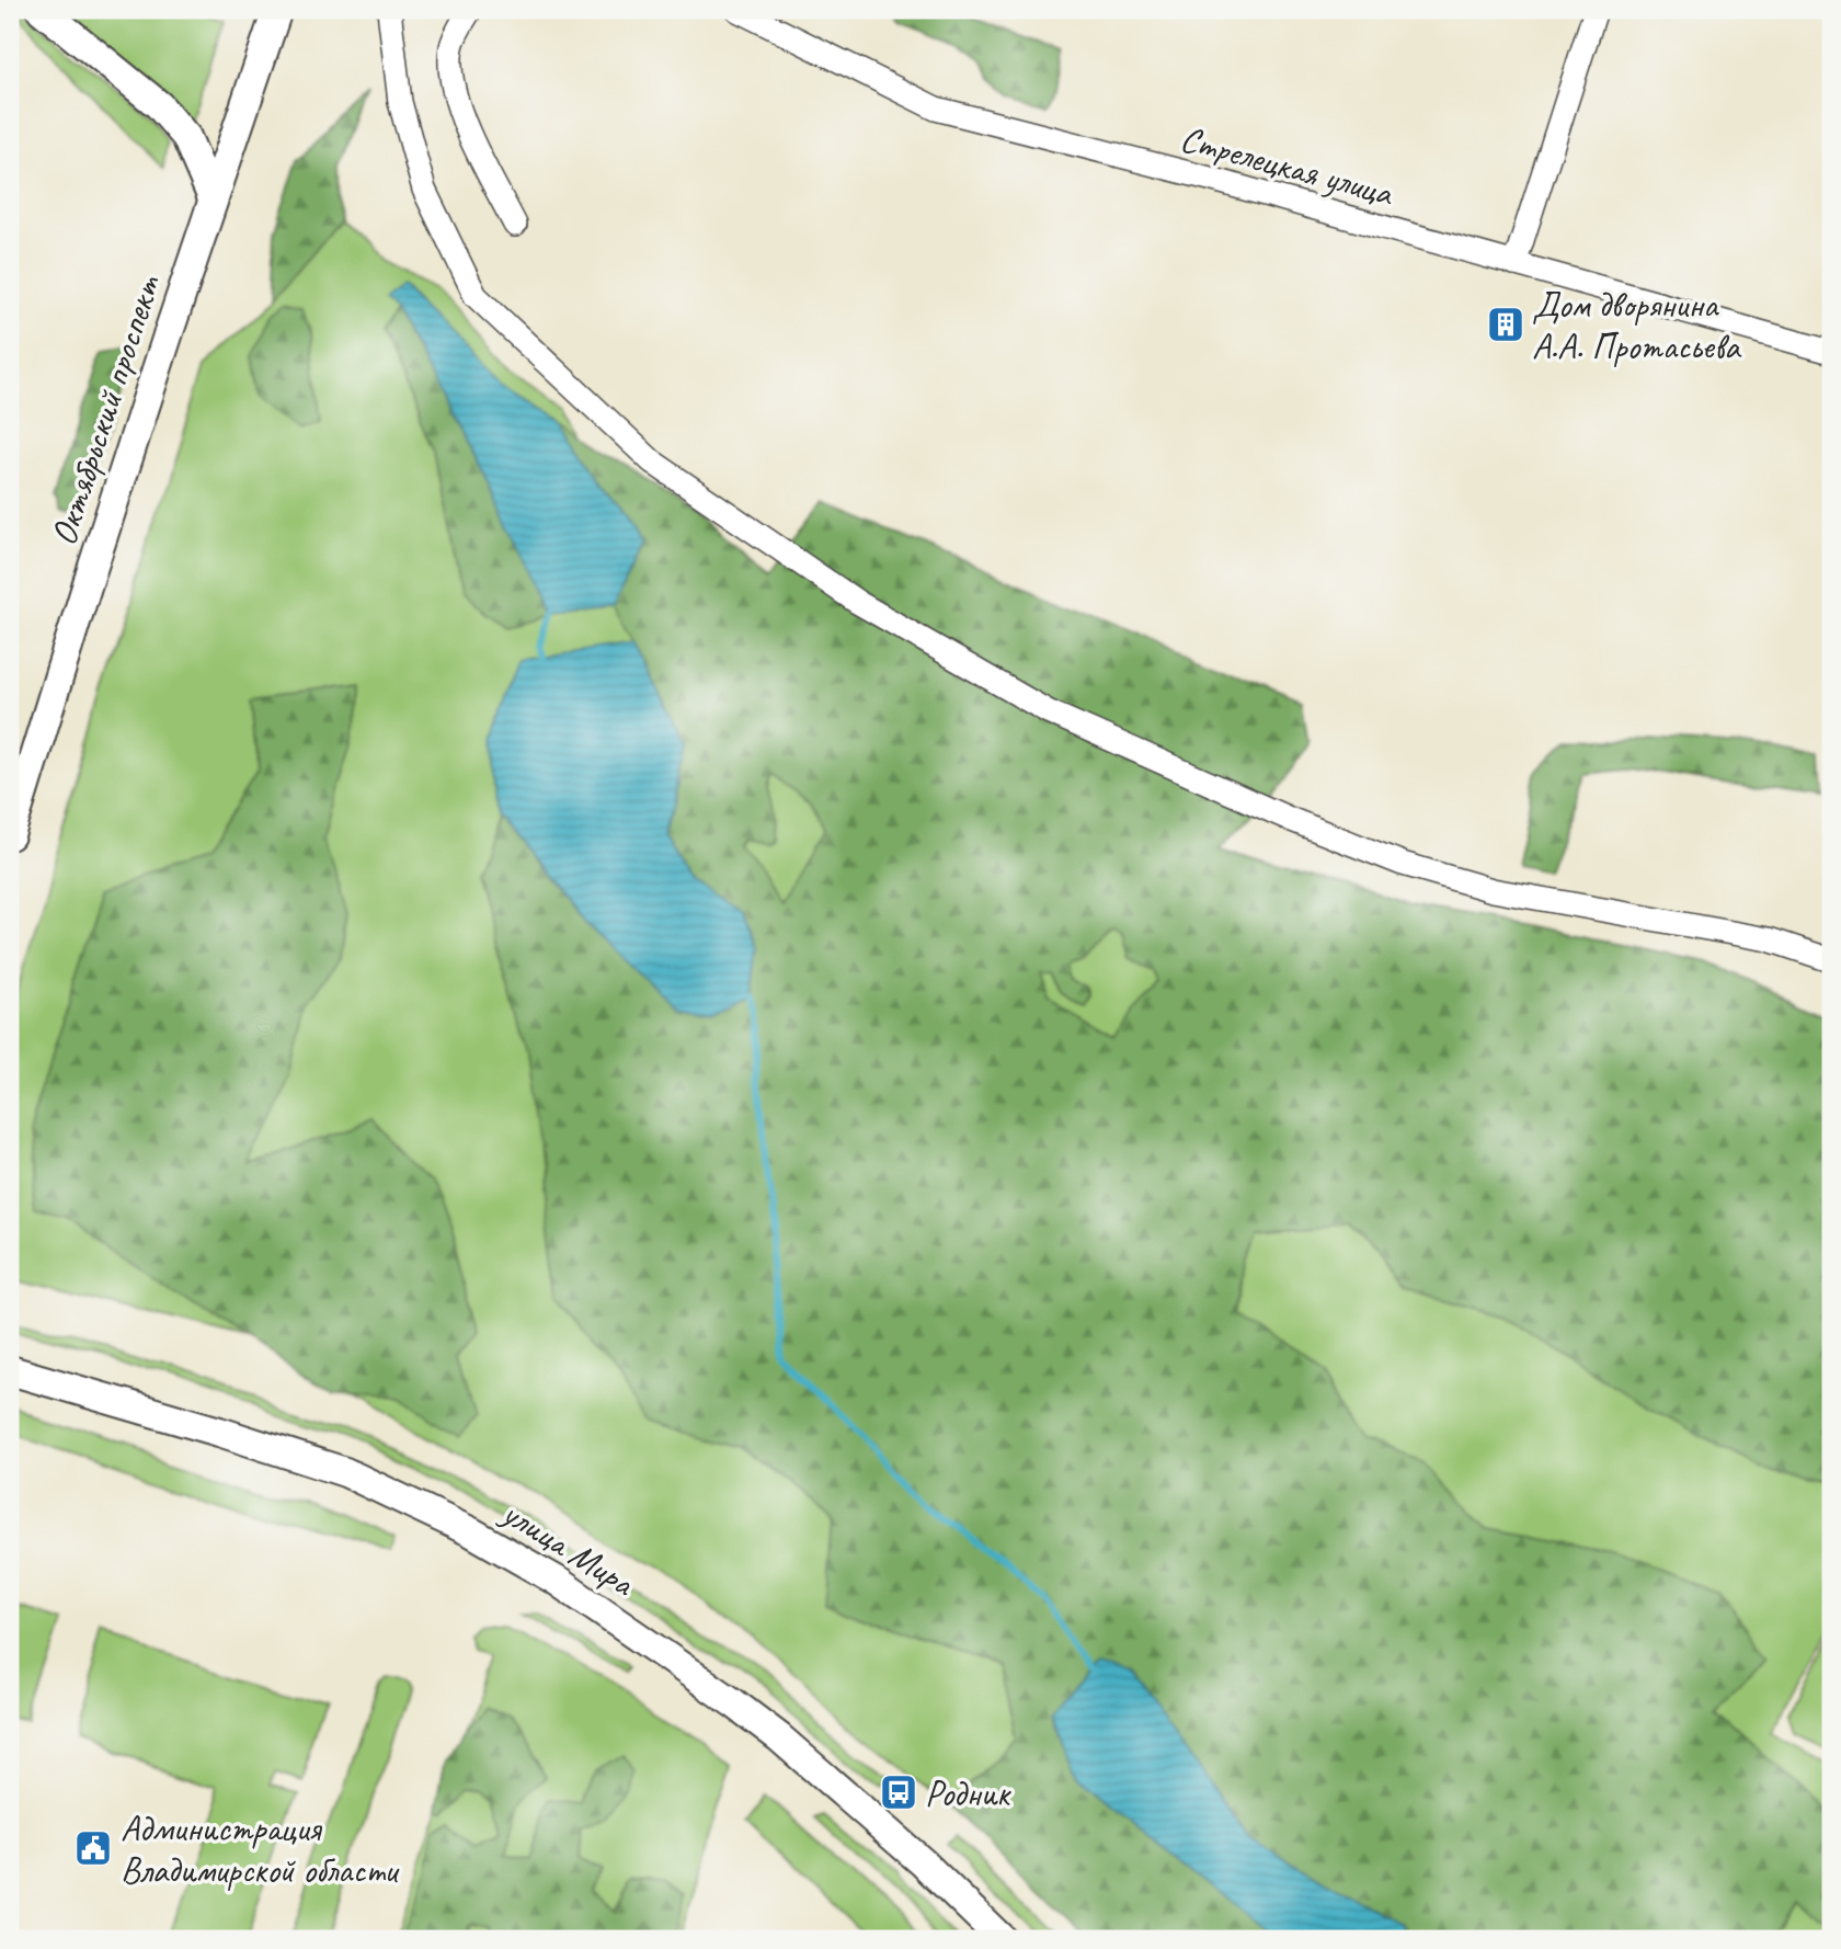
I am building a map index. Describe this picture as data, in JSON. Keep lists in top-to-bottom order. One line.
{"streets":{"main road":["Октябрьский проспект","улица Мира"],"street":["Стрелецкая улица"]},"places":{"building":["Дом дворянина А.А. Протасьева"],"bus stop":["Родник"],"public building":["Администрация Владимирской области"]}}
